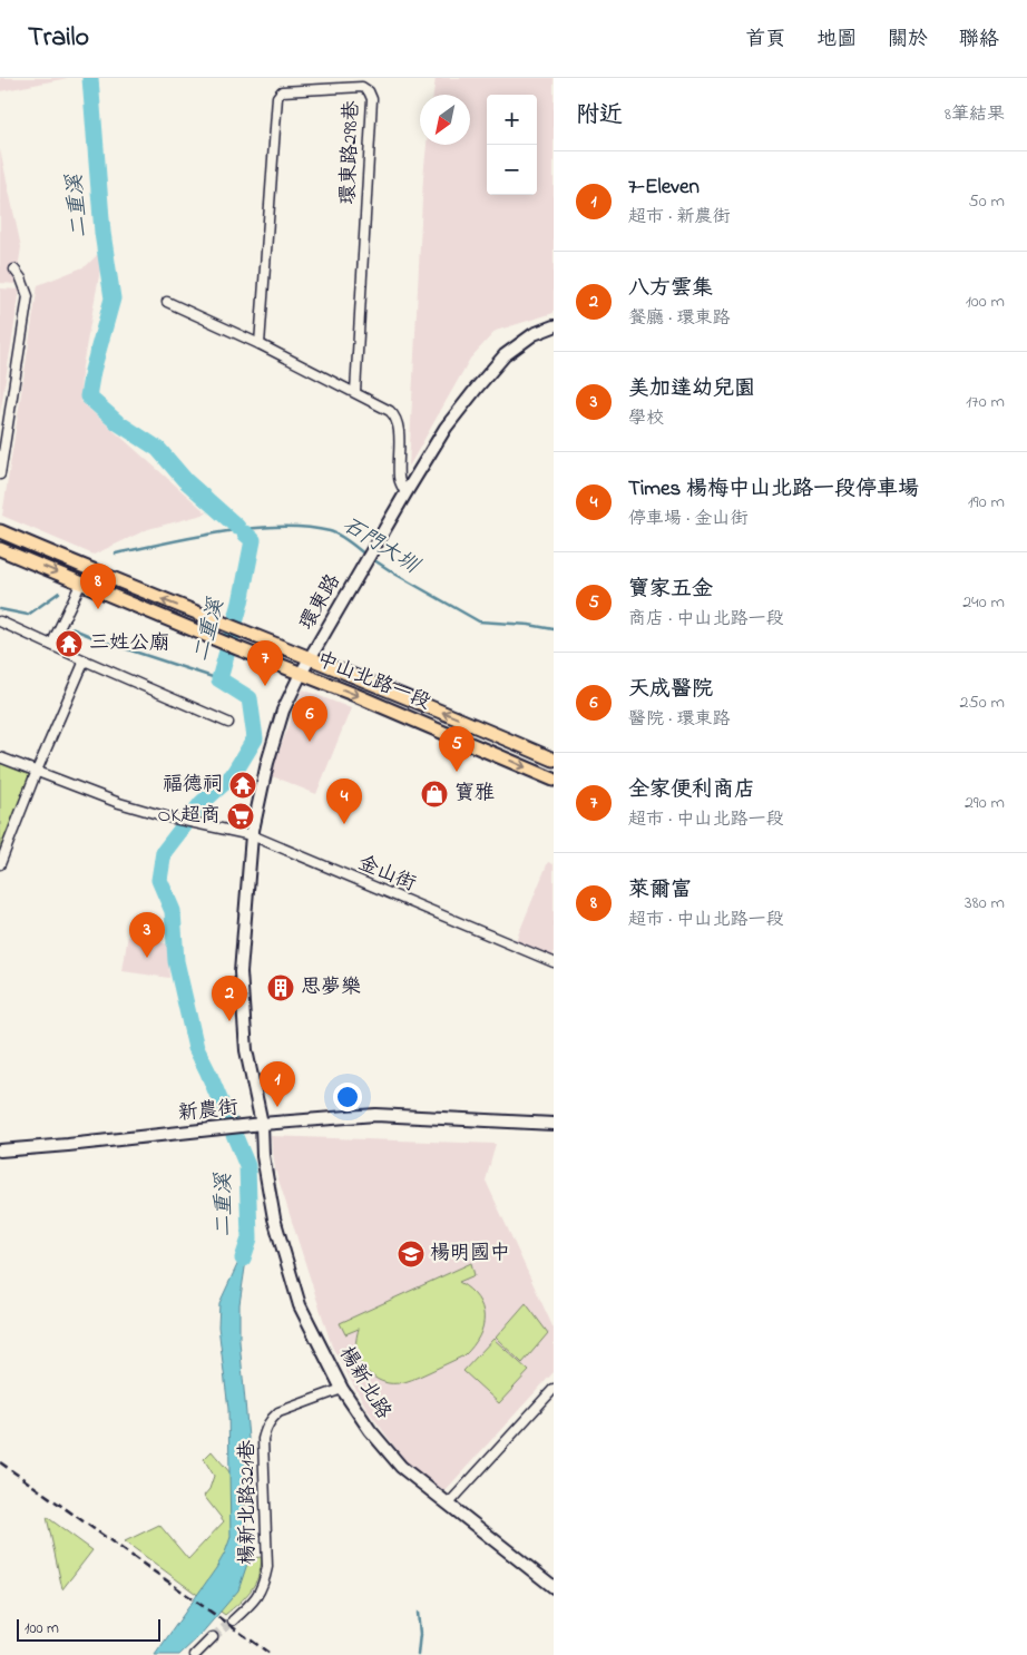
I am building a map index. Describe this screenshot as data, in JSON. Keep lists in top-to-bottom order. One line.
{"streets":{"main road":["中山北路一段"],"street":["環東路298巷","環東路","金山街","新農街","楊新北路","楊新北路321巷"]},"crossings":[["環東路","中山北路一段"],["環東路","金山街"],["環東路","新農街"],["環東路","楊新北路"],["新農街","楊新北路"],["楊新北路","楊新北路321巷"]],"water":["二重溪","石門大圳"],"places":{"temple":["三姓公廟","福德祠"],"shop":["寶雅"],"supermarket":["OK超商"],"building":["思夢樂"],"school or university":["楊明國中"]},"scale_bar":"100 m","north":"bottom left","page":{"header":"Trailo","nav":["首頁","地圖","關於","聯絡"],"heading":["附近","8筆結果"],"map_buttons":["+","−"],"list":[{"mark":"1","name":"7-Eleven","note":"超市 · 新農街","value":"50 m"},{"mark":"2","name":"八方雲集","note":"餐廳 · 環東路","value":"100 m"},{"mark":"3","name":"美加達幼兒園","note":"學校","value":"170 m"},{"mark":"4","name":"Times 楊梅中山北路一段停車場","note":"停車場 · 金山街","value":"190 m"},{"mark":"5","name":"寶家五金","note":"商店 · 中山北路一段","value":"240 m"},{"mark":"6","name":"天成醫院","note":"醫院 · 環東路","value":"250 m"},{"mark":"7","name":"全家便利商店","note":"超市 · 中山北路一段","value":"290 m"},{"mark":"8","name":"萊爾富","note":"超市 · 中山北路一段","value":"380 m"}],"pins":["8","7","6","5","4","3","2","1"],"scale":"100 m"}}
